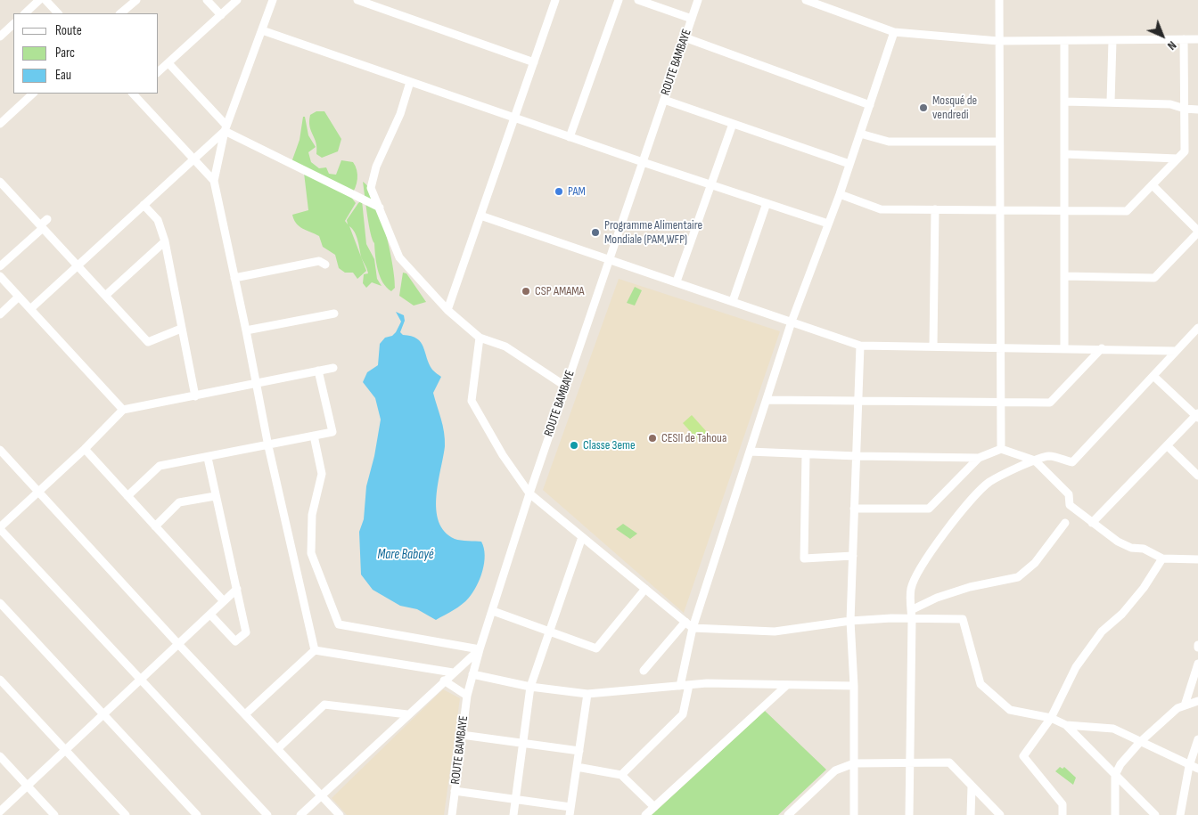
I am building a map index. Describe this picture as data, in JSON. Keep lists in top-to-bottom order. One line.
{"streets":{"street":["ROUTE BAMBAYE"]},"water":["Mare Babayé"],"places":["Mosqué de vendredi","PAM","Programme Alimentaire Mondiale (PAM,WFP)","CSP AMAMA","CESII de Tahoua","Classe 3eme"],"legend":["Route","Parc","Eau"],"north":"bottom right"}
